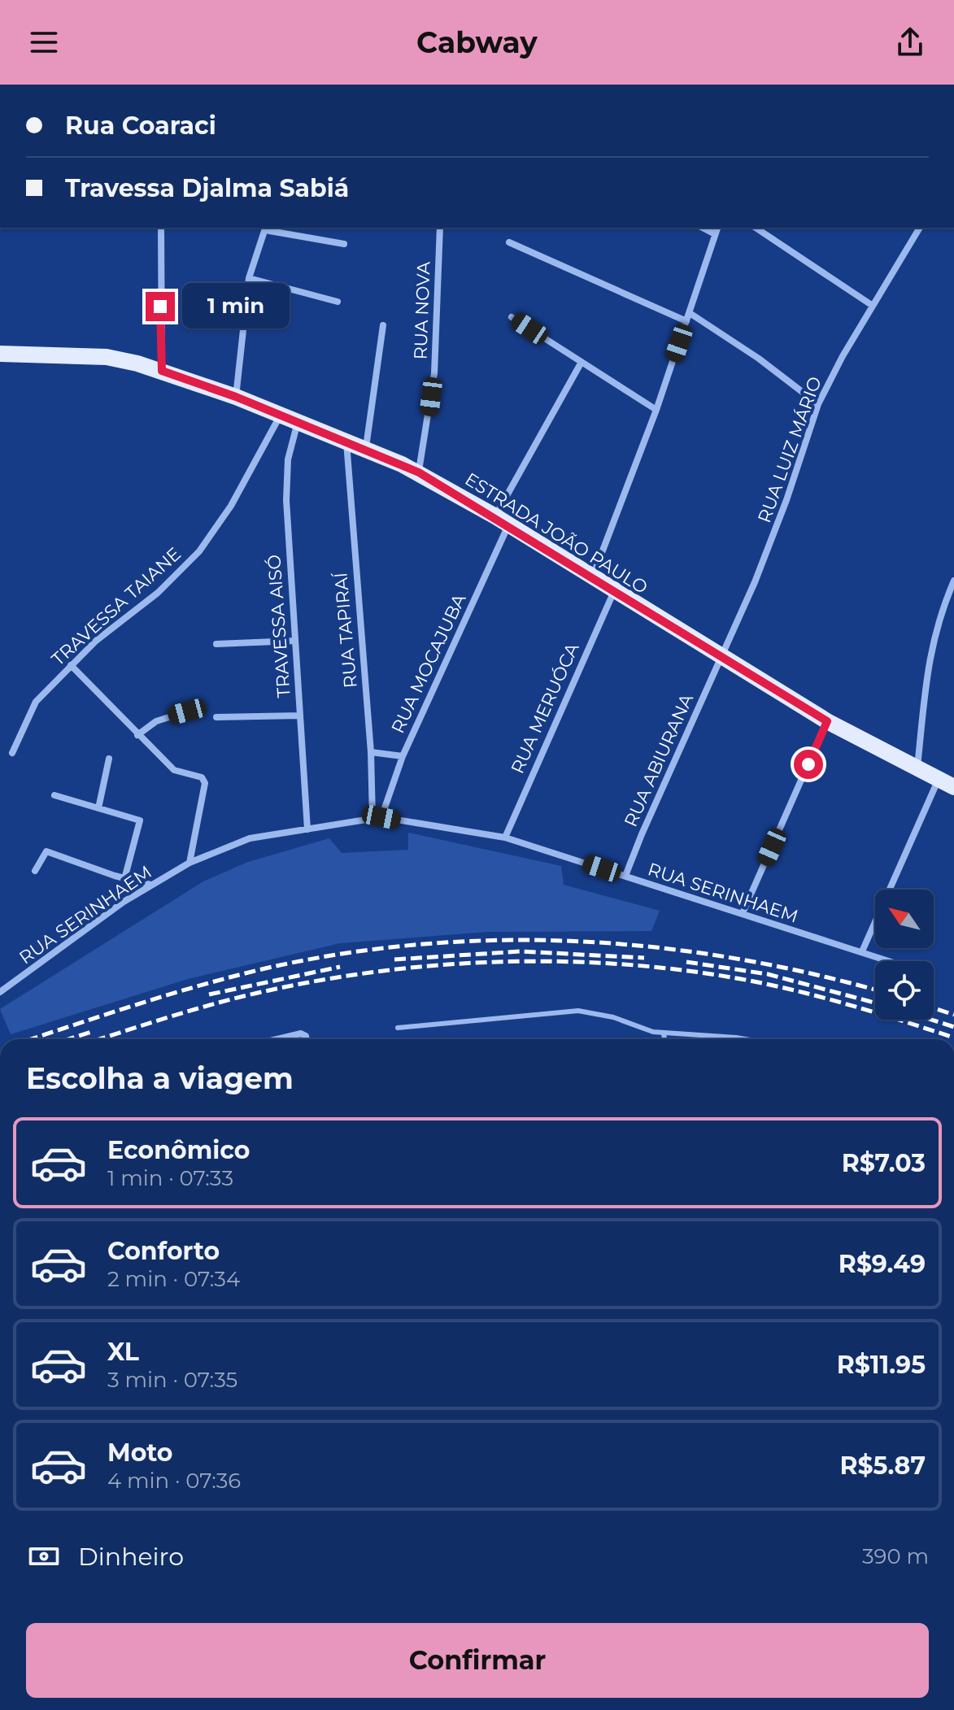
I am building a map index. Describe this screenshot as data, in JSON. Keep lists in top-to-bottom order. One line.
{"streets":{"main road":["ESTRADA JOÃO PAULO"],"street":["RUA NOVA","RUA LUIZ MÁRIO","TRAVESSA TAIANE","TRAVESSA AISÓ","RUA TAPIRAÍ","RUA MOCAJUBA","RUA MERUÓCA","RUA ABIURANA","RUA SERINHAEM"]},"crossings":[["RUA NOVA","ESTRADA JOÃO PAULO"],["RUA LUIZ MÁRIO","ESTRADA JOÃO PAULO"],["RUA LUIZ MÁRIO","RUA ABIURANA"],["ESTRADA JOÃO PAULO","TRAVESSA TAIANE"],["ESTRADA JOÃO PAULO","TRAVESSA AISÓ"],["ESTRADA JOÃO PAULO","RUA TAPIRAÍ"],["ESTRADA JOÃO PAULO","RUA MOCAJUBA"],["ESTRADA JOÃO PAULO","RUA MERUÓCA"],["ESTRADA JOÃO PAULO","RUA ABIURANA"],["TRAVESSA AISÓ","RUA SERINHAEM"],["RUA TAPIRAÍ","RUA SERINHAEM"],["RUA MOCAJUBA","RUA SERINHAEM"],["RUA MERUÓCA","RUA SERINHAEM"],["RUA ABIURANA","RUA SERINHAEM"]],"north":"top left","page":{"header":"Cabway","banner":["Rua Coaraci","Travessa Djalma Sabiá"],"bubble":"1 min","heading":"Escolha a viagem","list":[{"name":"Econômico","note":"1 min · 07:33","value":"R$7.03"},{"name":"Conforto","note":"2 min · 07:34","value":"R$9.49"},{"name":"XL","note":"3 min · 07:35","value":"R$11.95"},{"name":"Moto","note":"4 min · 07:36","value":"R$5.87"}],"pay":["Dinheiro","390 m"],"buttons":"Confirmar"}}
